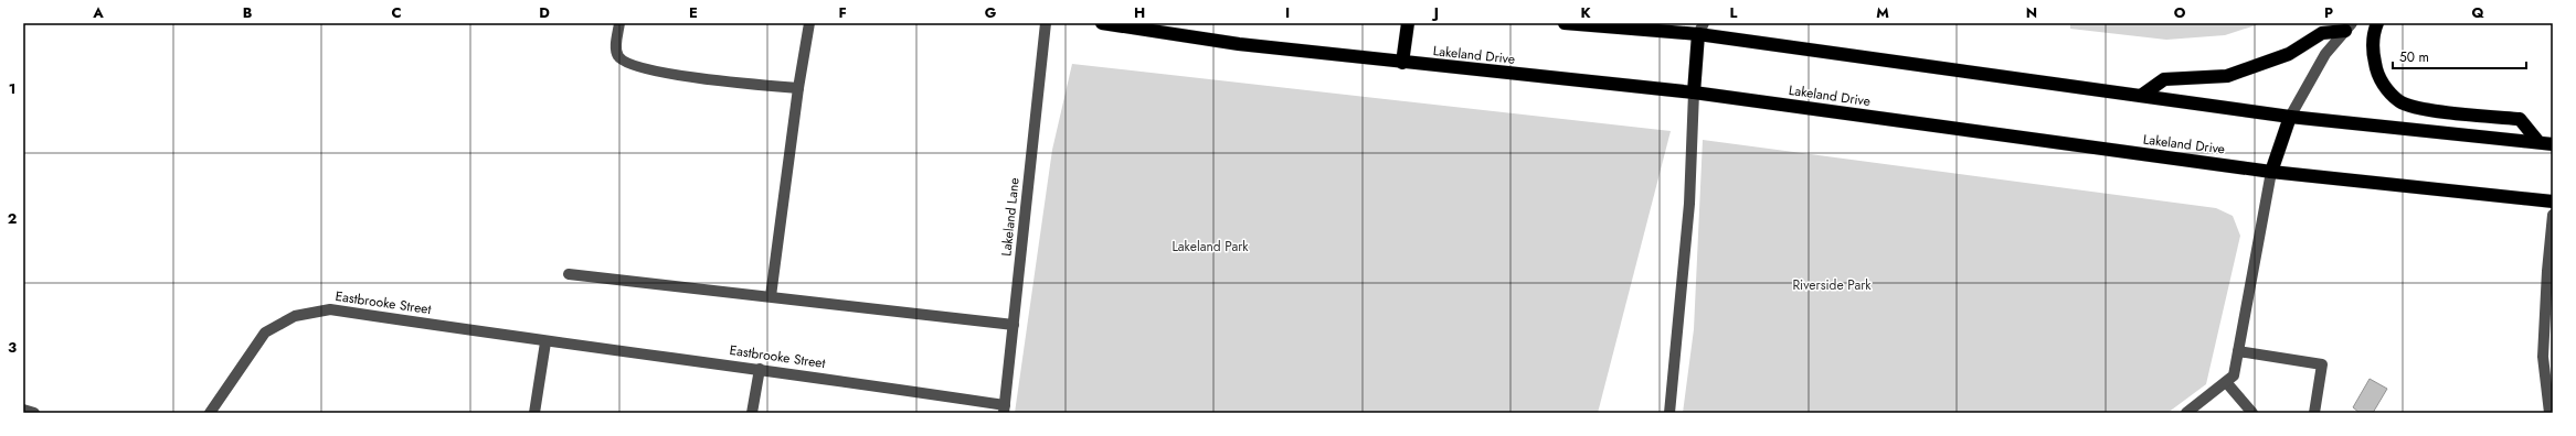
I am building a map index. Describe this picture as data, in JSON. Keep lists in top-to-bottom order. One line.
{"streets":{"highway":["Lakeland Drive"],"street":["Lakeland Lane","Eastbrooke Street"]},"crossings":[["Lakeland Lane","Eastbrooke Street"]],"parks":["Lakeland Park","Riverside Park"],"scale_bar":"50 m","grid":{"columns":["A","B","C","D","E","F","G","H","I","J","K","L","M","N","O","P","Q"],"rows":["1","2","3"]}}
